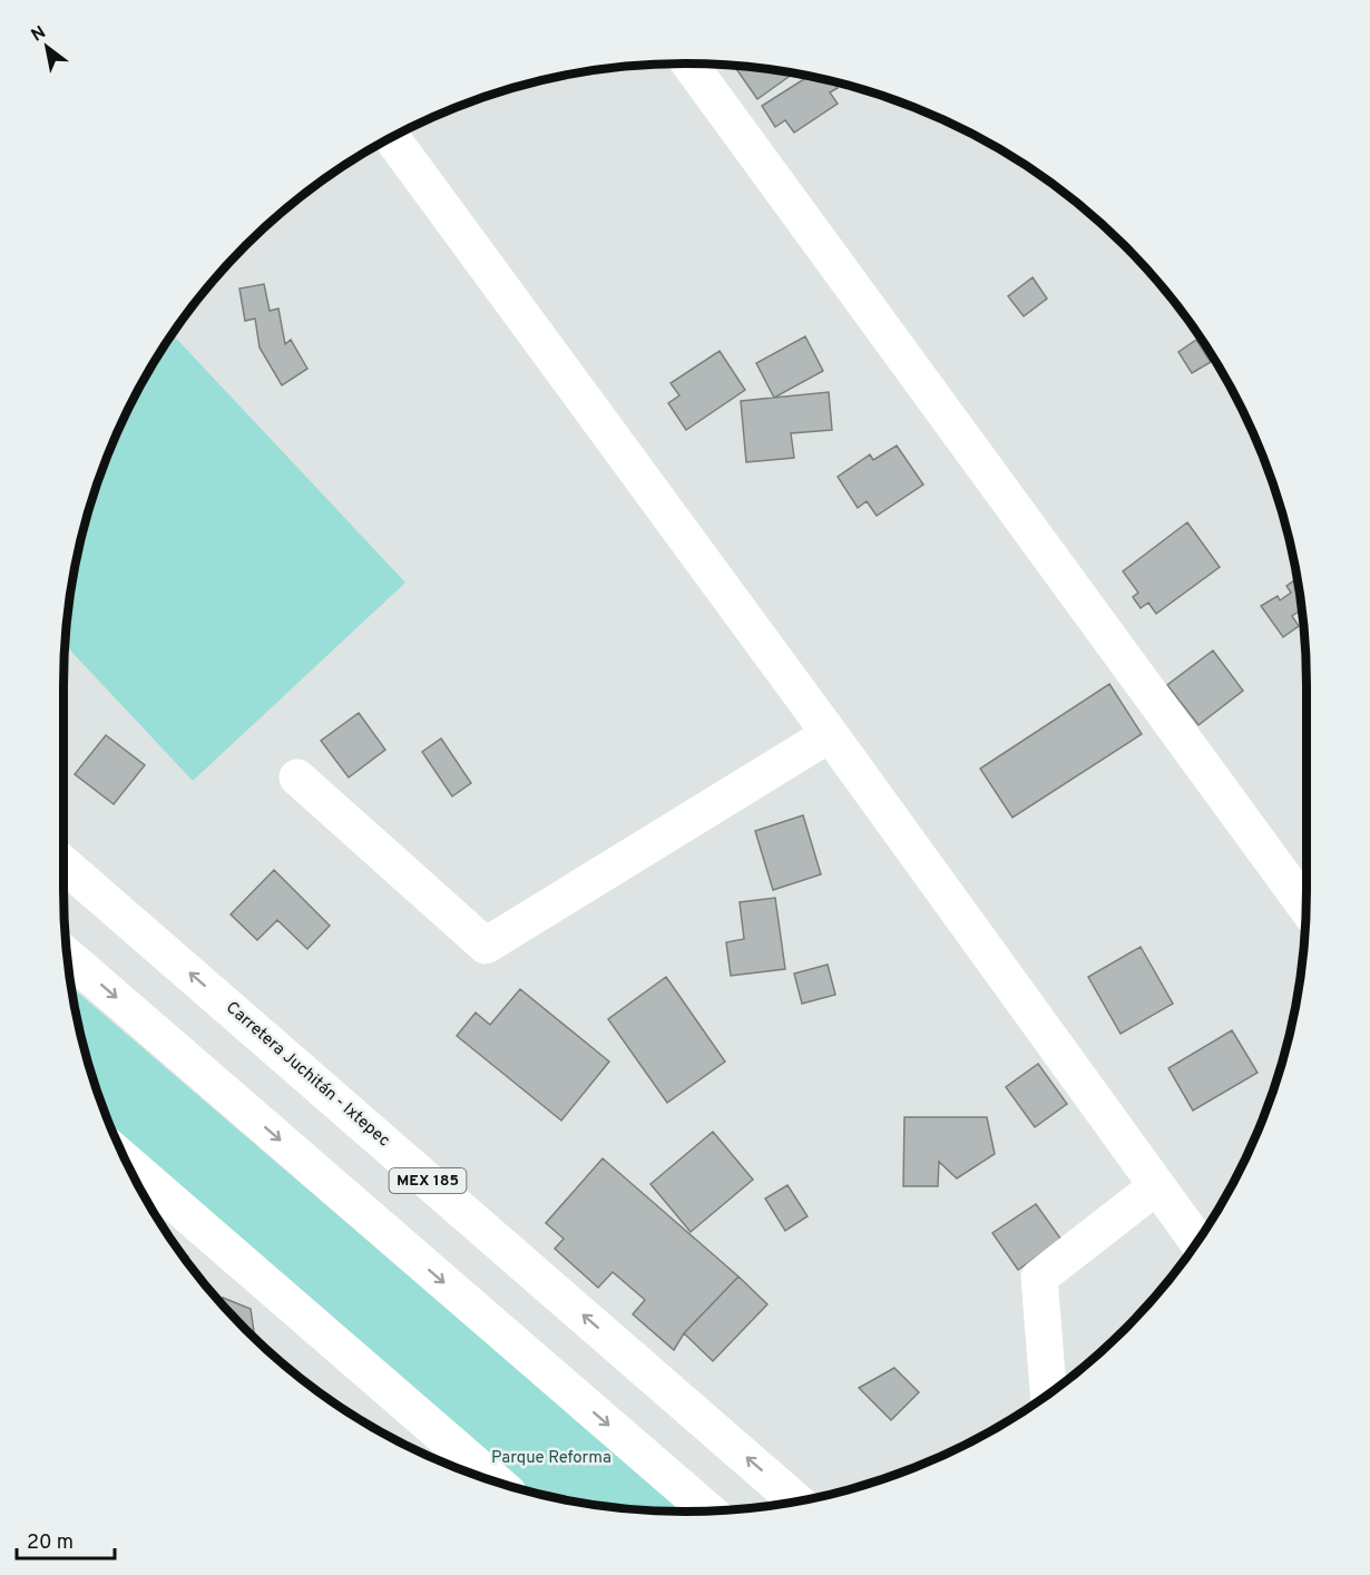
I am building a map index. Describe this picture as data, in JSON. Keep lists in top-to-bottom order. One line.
{"streets":{"street":["Carretera Juchitán - Ixtepec","MEX 185"]},"parks":["Parque Reforma"],"scale_bar":"20 m","north":"top left"}
